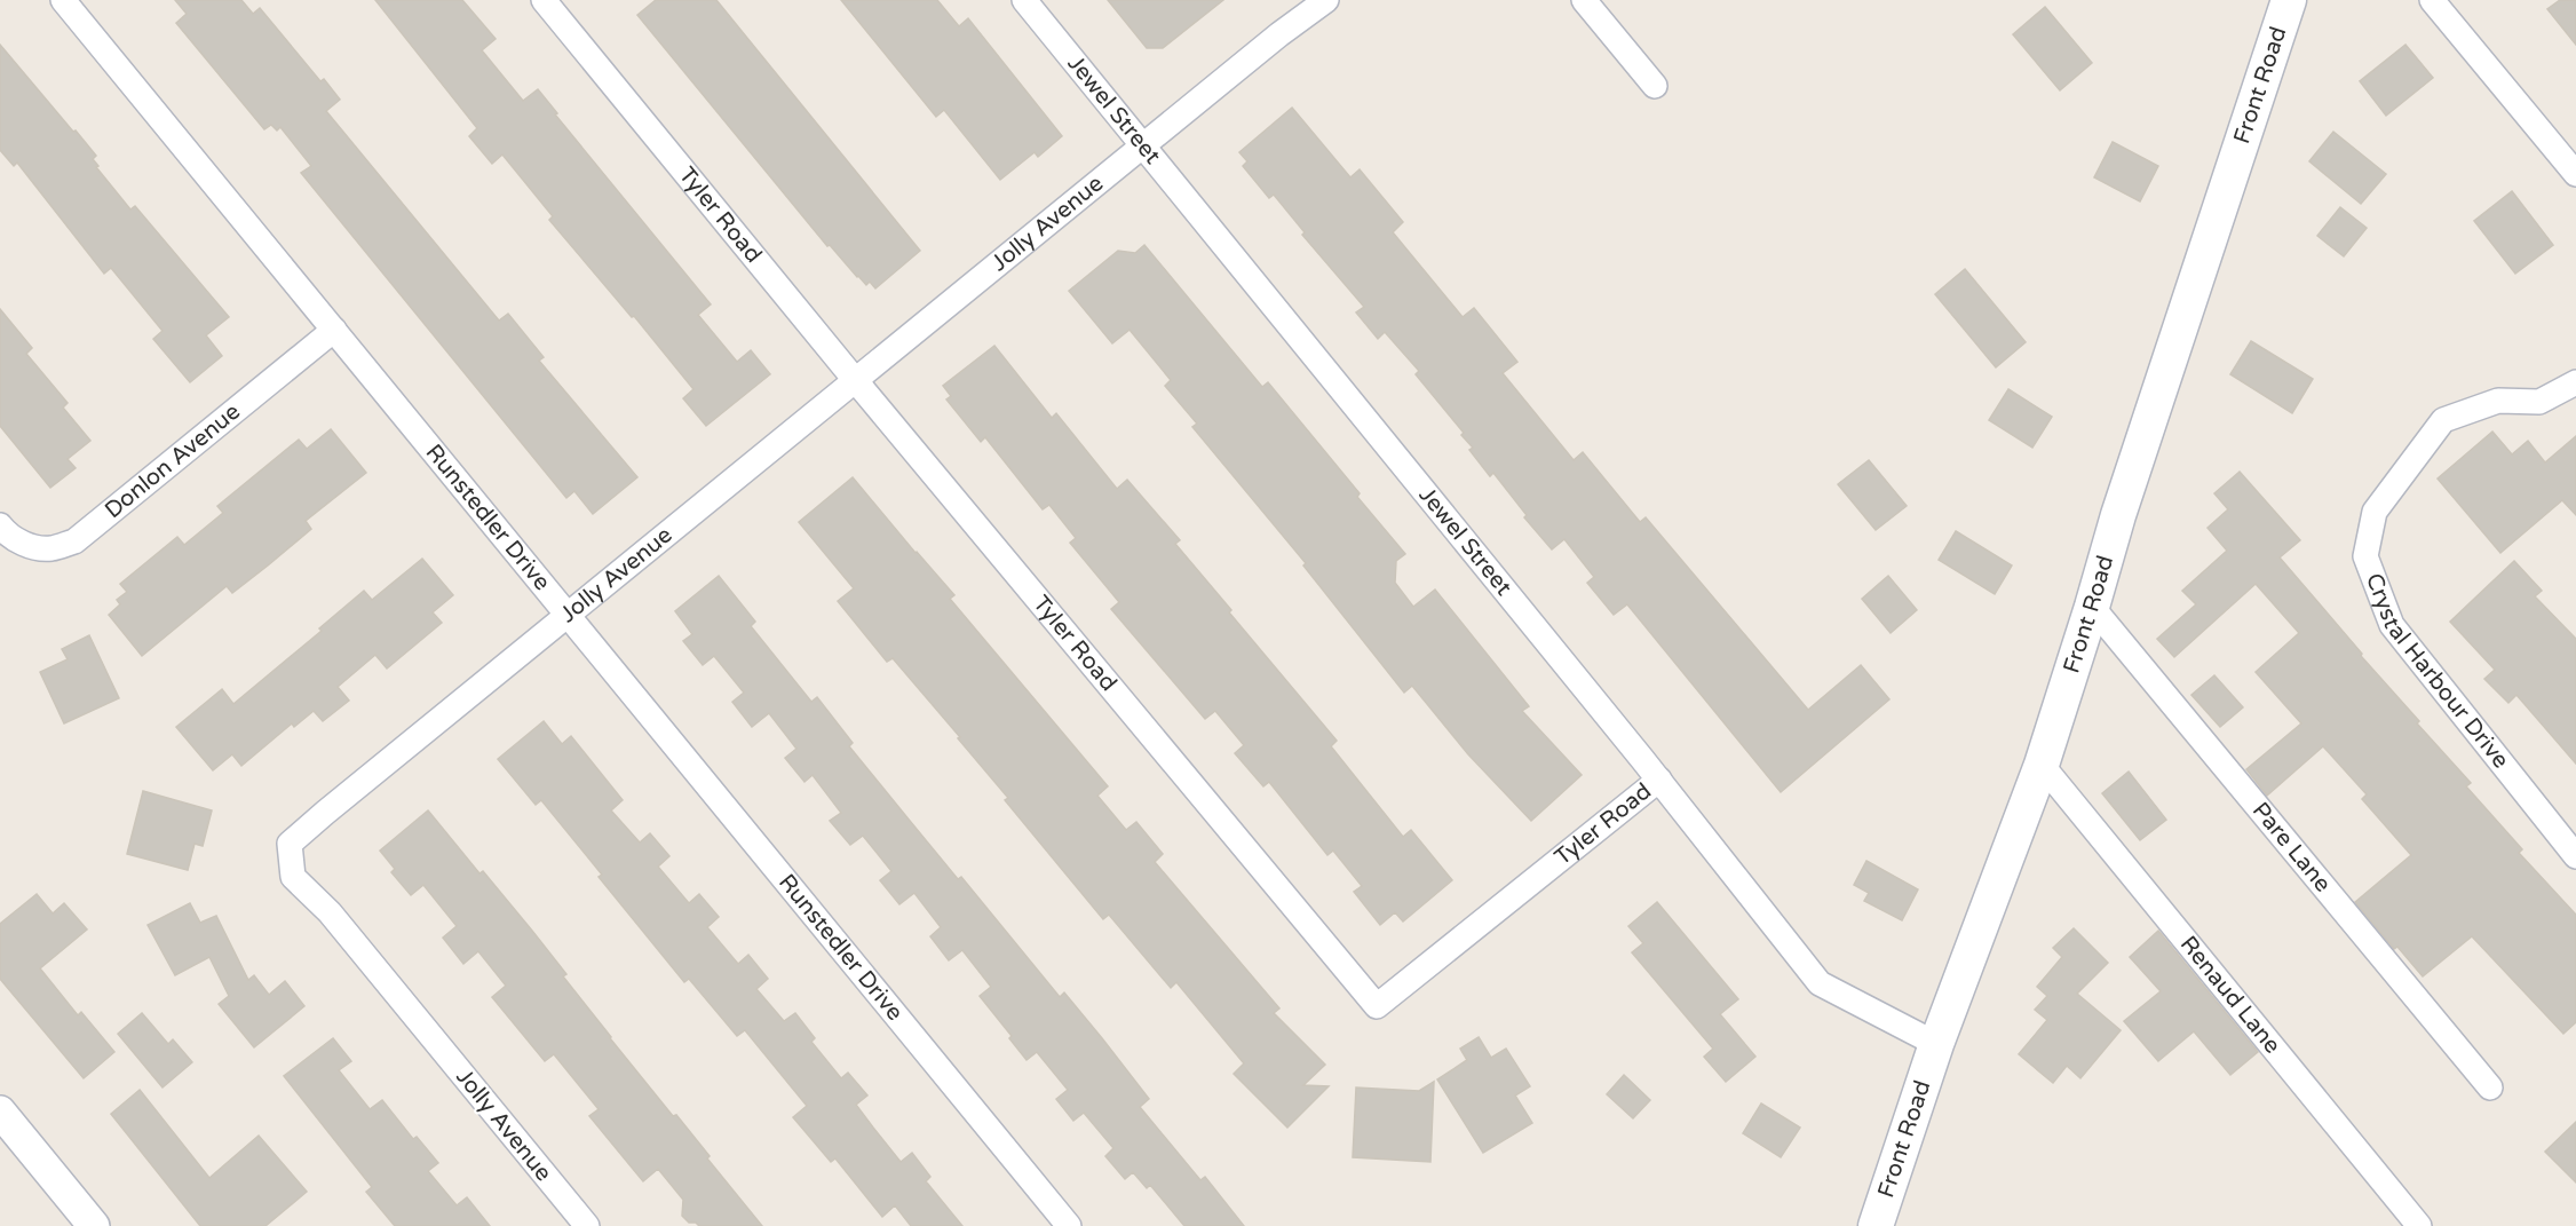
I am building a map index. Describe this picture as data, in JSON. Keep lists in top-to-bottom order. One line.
{"streets":{"main road":["Front Road"],"street":["Jewel Street","Tyler Road","Jolly Avenue","Donlon Avenue","Runstedler Drive","Crystal Harbour Drive","Pare Lane","Renaud Lane"]},"crossings":[["Front Road","Jewel Street"],["Front Road","Pare Lane"],["Front Road","Renaud Lane"],["Jewel Street","Tyler Road"],["Jewel Street","Jolly Avenue"],["Tyler Road","Jolly Avenue"],["Jolly Avenue","Runstedler Drive"],["Donlon Avenue","Runstedler Drive"]]}
